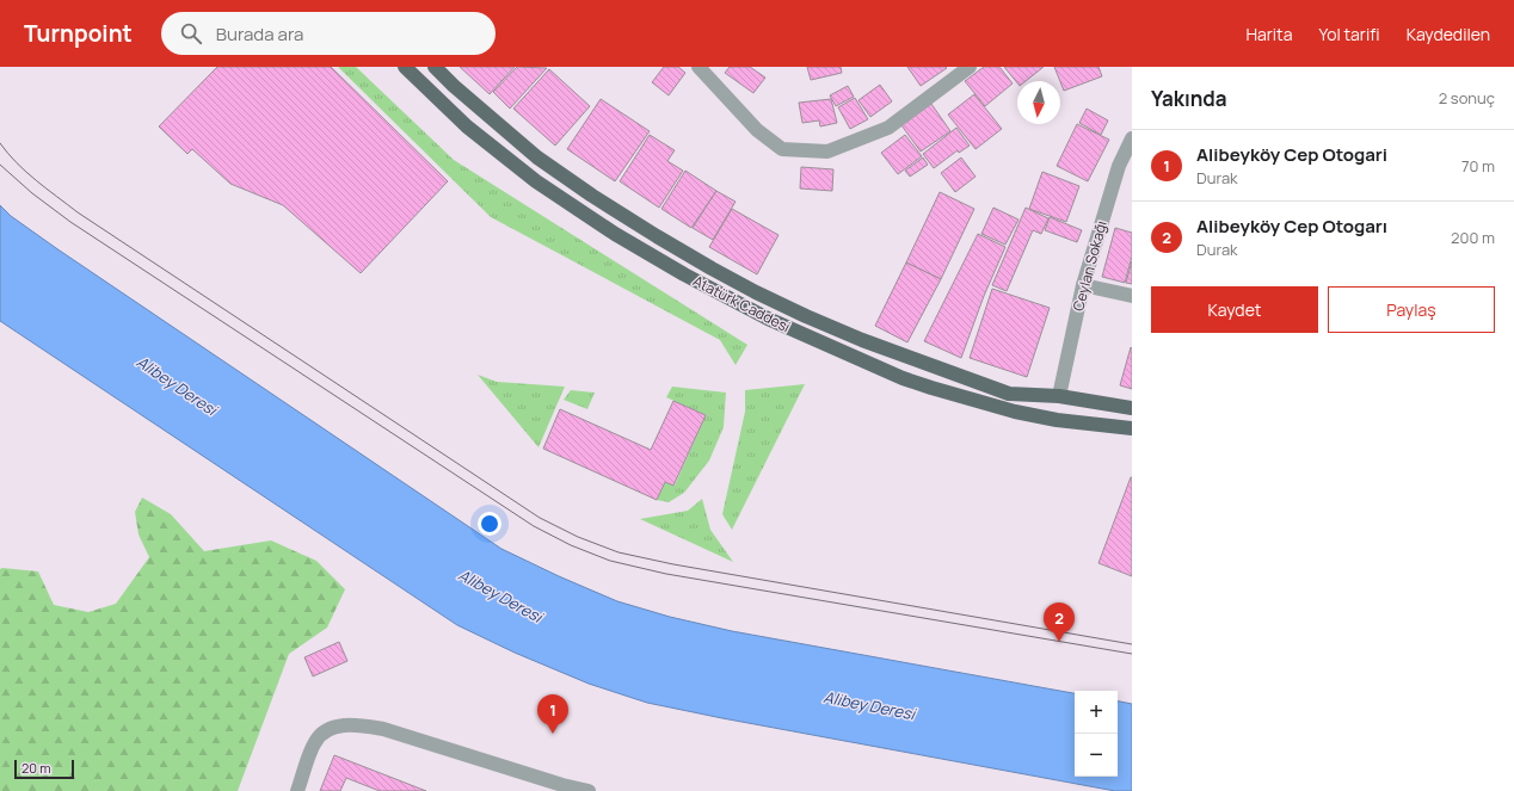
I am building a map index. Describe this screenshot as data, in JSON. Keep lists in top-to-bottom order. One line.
{"streets":{"main road":["Atatürk Caddesi"],"street":["Ceylan Sokağı"]},"crossings":[["Ceylan Sokağı","Atatürk Caddesi"]],"water":["Alibey Deresi"],"scale_bar":"20 m","north":"bottom","page":{"header":"Turnpoint","search":"Burada ara","nav":["Harita","Yol tarifi","Kaydedilen"],"heading":["Yakında","2 sonuç"],"list":[{"mark":"1","name":"Alibeyköy Cep Otogari","note":"Durak","value":"70 m"},{"mark":"2","name":"Alibeyköy Cep Otogarı","note":"Durak","value":"200 m"}],"buttons":["Kaydet","Paylaş"],"pins":["2","1"],"map_buttons":["+","−"],"scale":"20 m"}}
